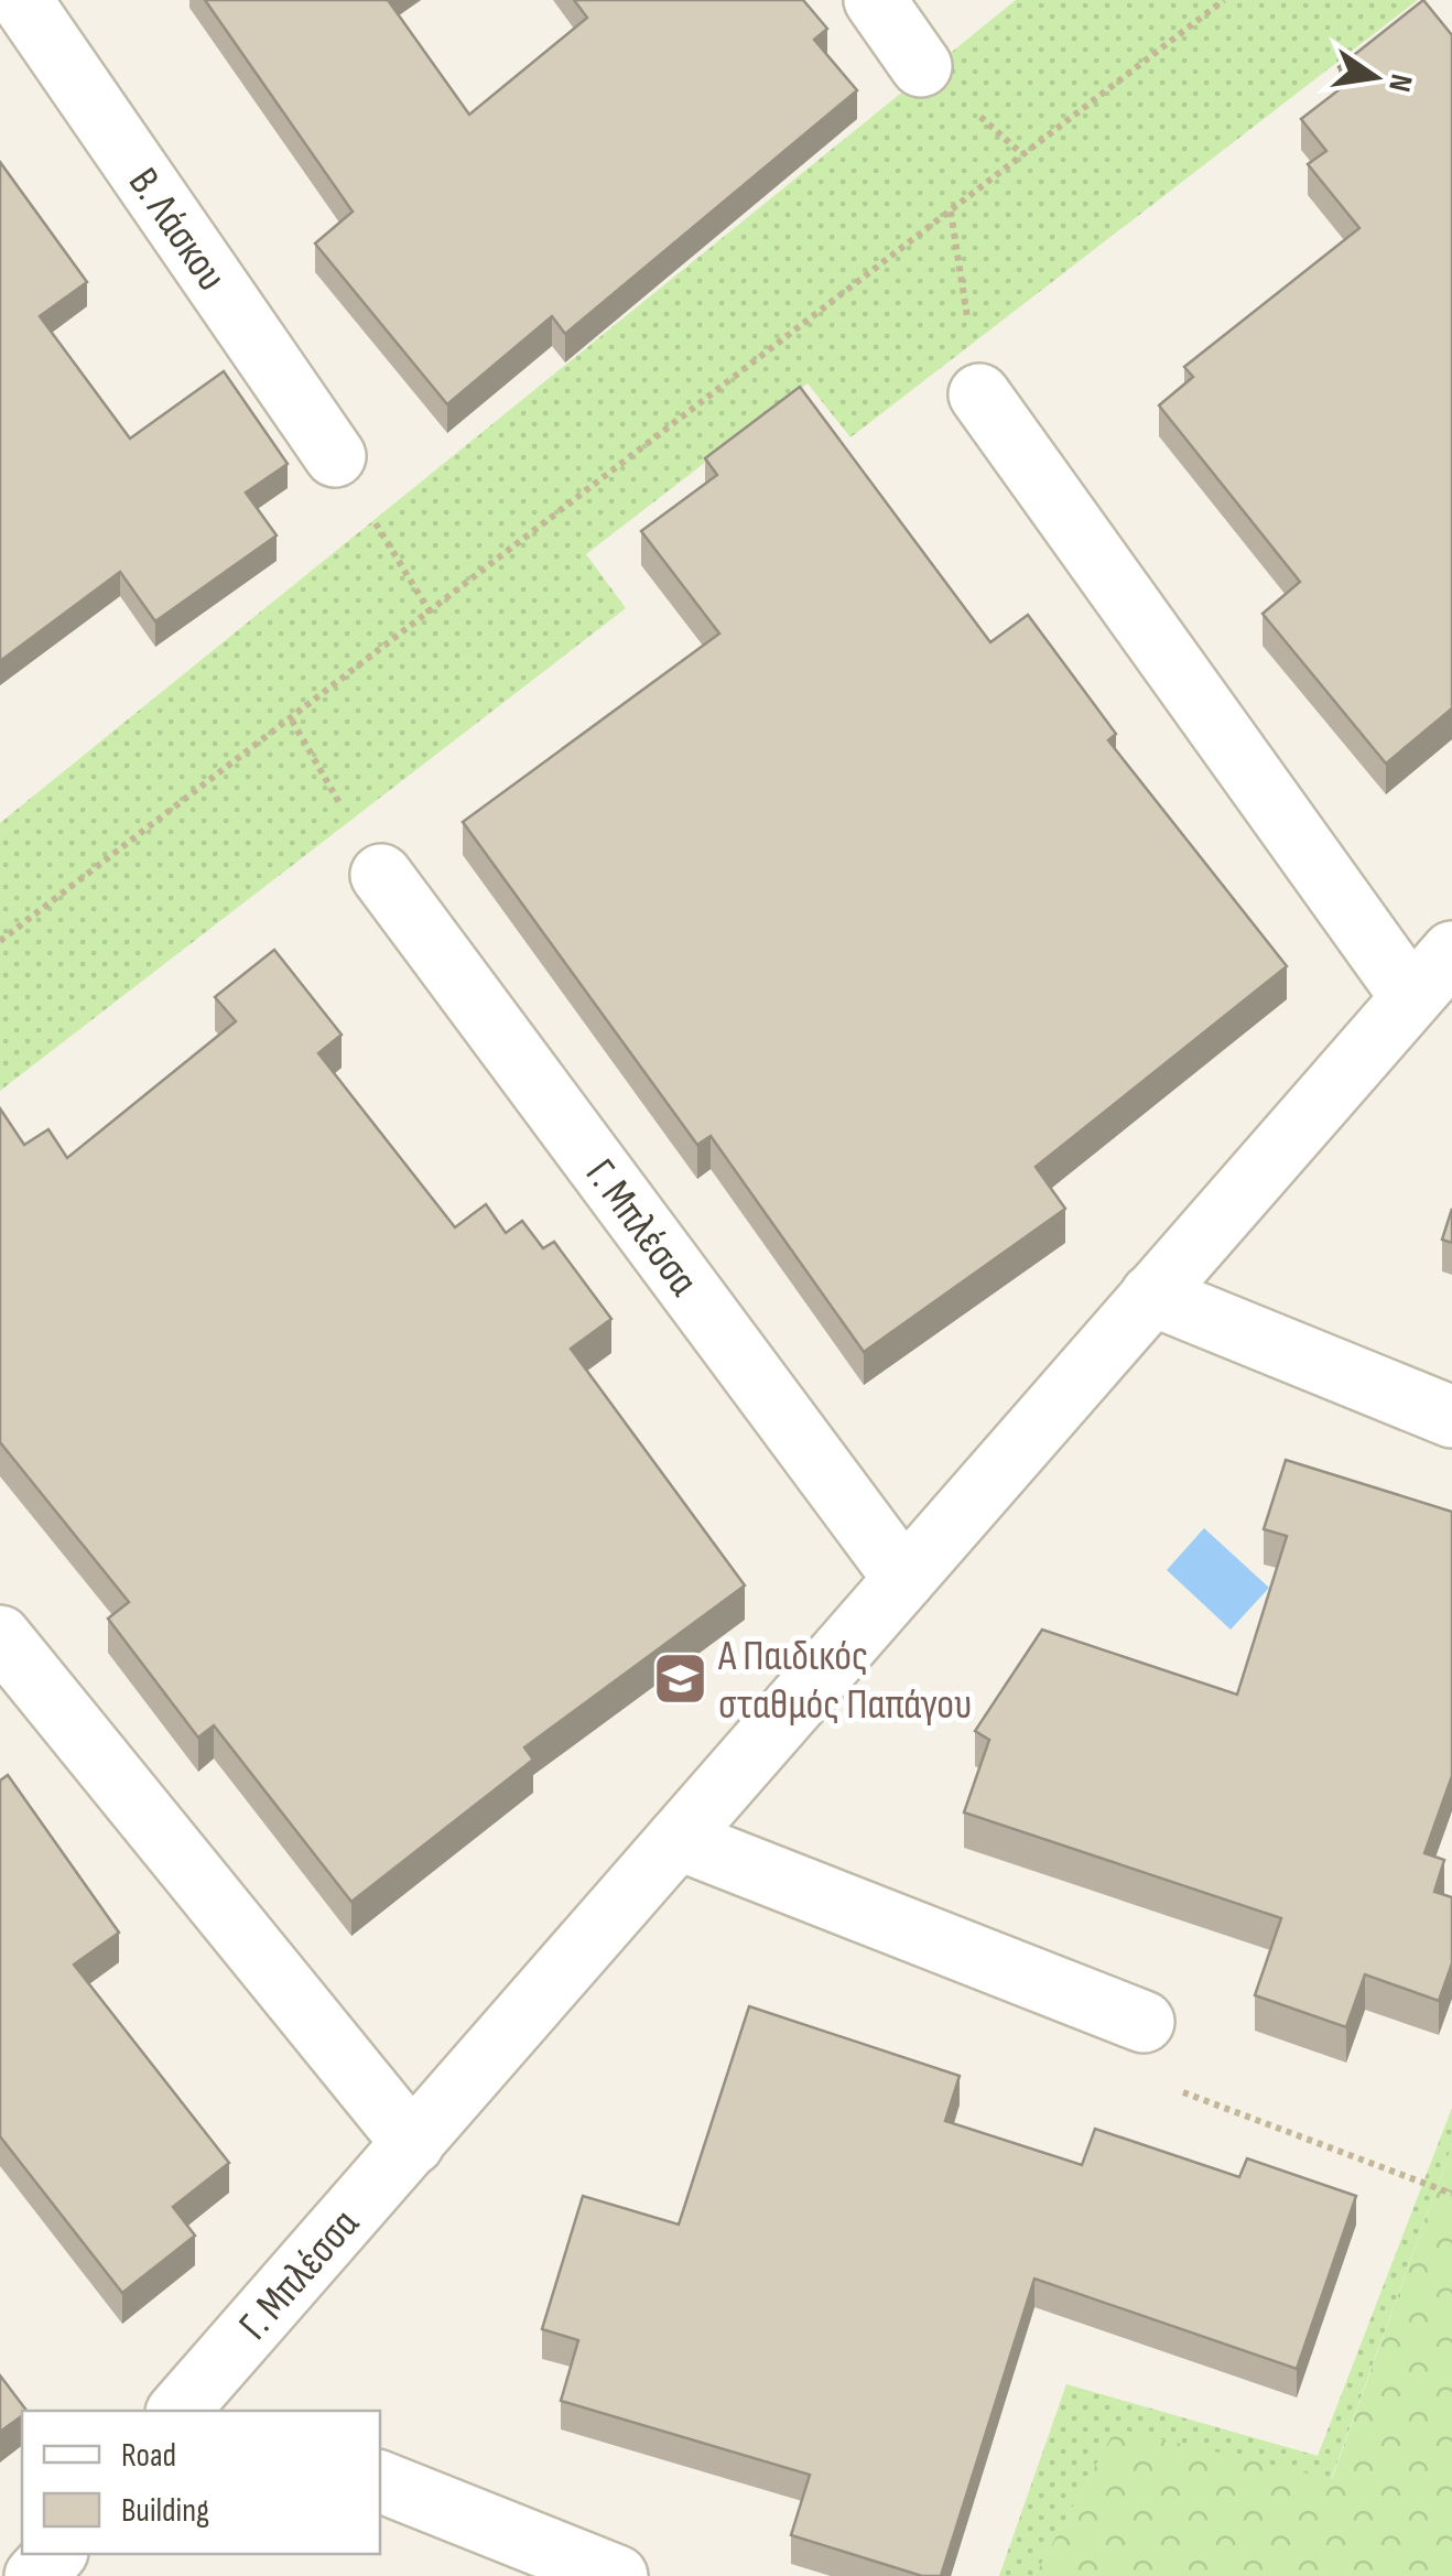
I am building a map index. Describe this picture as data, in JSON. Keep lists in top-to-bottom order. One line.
{"streets":{"street":["Β. Λάσκου","Γ. Μπλέσσα"]},"places":{"school or university":["Α Παιδικός σταθμός Παπάγου"]},"legend":["Road","Building"],"north":"right"}
